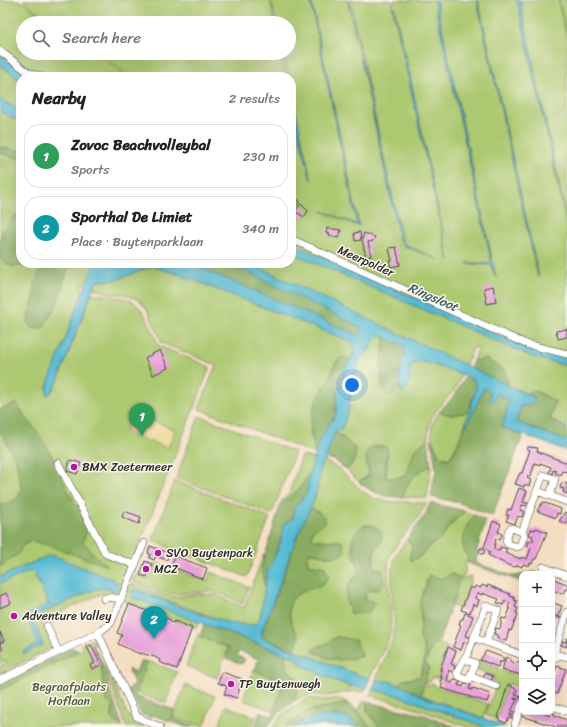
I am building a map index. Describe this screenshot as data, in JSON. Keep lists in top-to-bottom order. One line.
{"streets":{"street":["Meerpolder"]},"water":["Ringsloot"],"parks":["Begraafplaats Hoflaan"],"places":["BMX Zoetermeer","SVO Buytenpark","MCZ","Adventure Valley","TP Buytenwegh"],"page":{"search":"Search here","heading":["Nearby","2 results"],"list":[{"mark":"1","name":"Zovoc Beachvolleybal","note":"Sports","value":"230 m"},{"mark":"2","name":"Sporthal De Limiet","note":"Place · Buytenparklaan","value":"340 m"}],"pins":["1","2"],"map_buttons":["+","−"]}}
